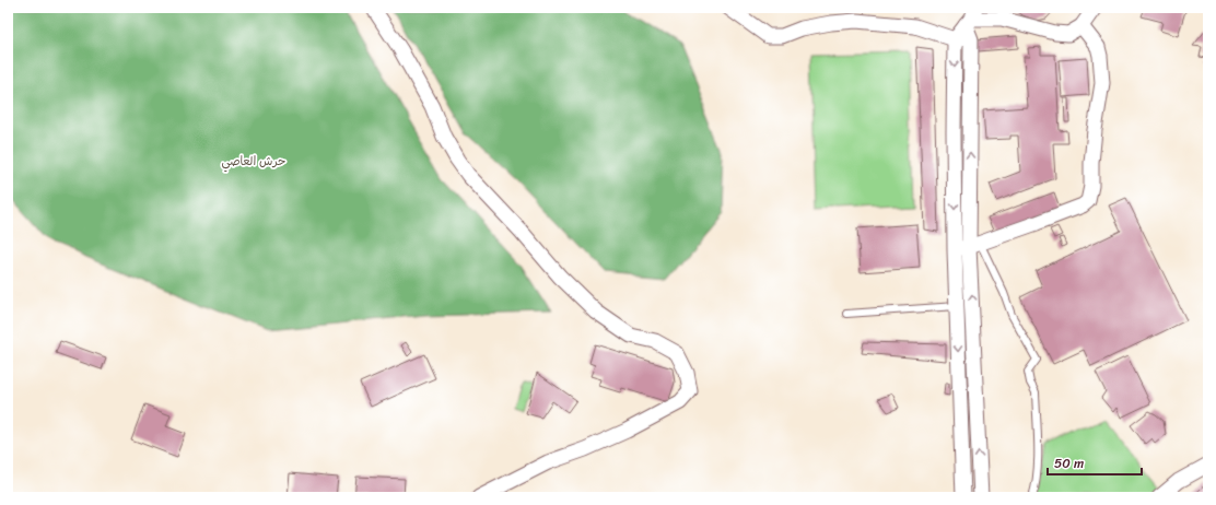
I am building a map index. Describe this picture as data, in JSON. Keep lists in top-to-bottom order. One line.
{"parks":["حرش العاصي"],"scale_bar":"50 m"}
